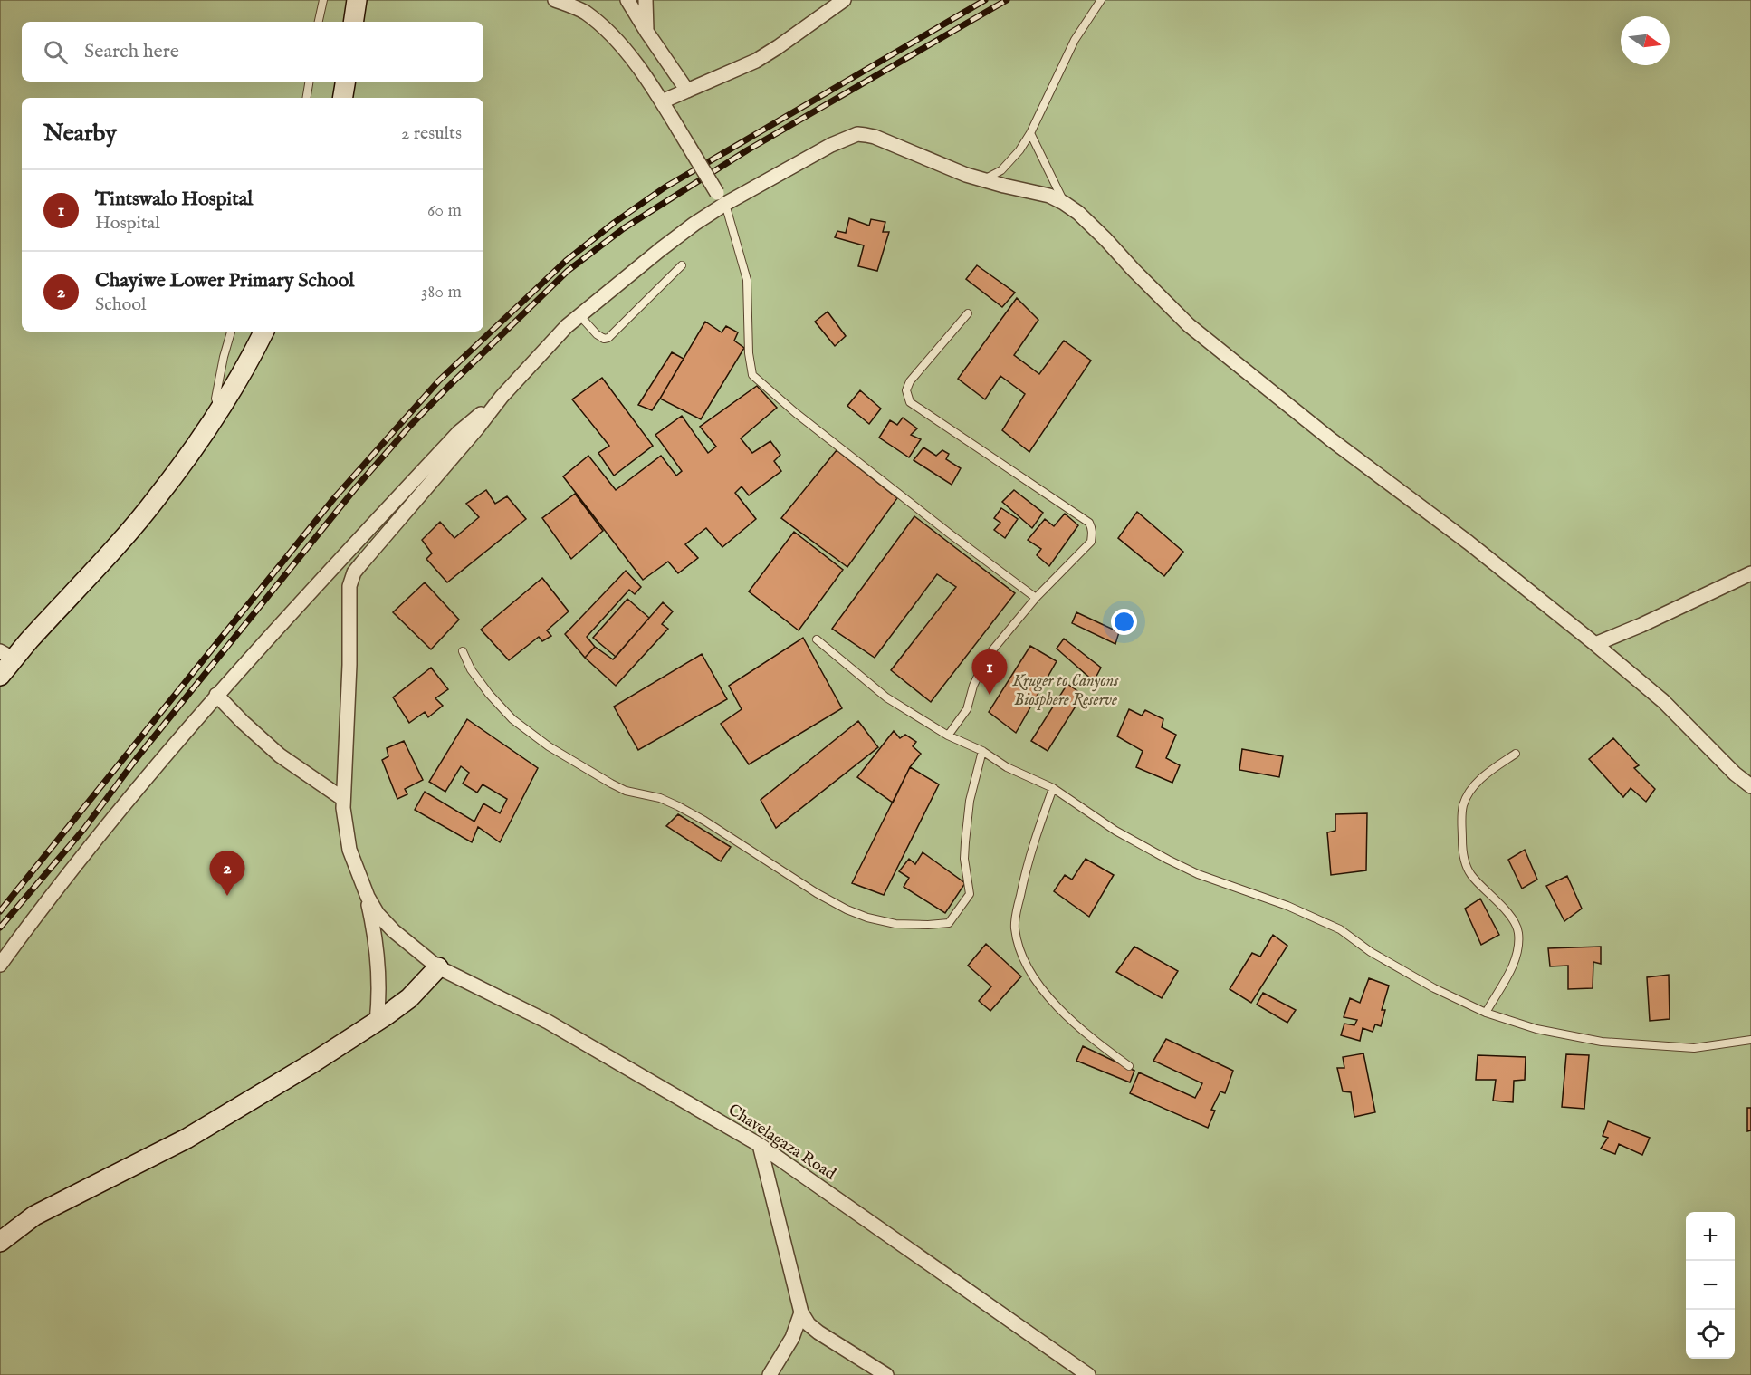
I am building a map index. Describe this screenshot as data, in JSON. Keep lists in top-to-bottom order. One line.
{"streets":{"street":["Chavelagaza Road"]},"parks":["Kruger to Canyons Biosphere Reserve"],"north":"right","page":{"search":"Search here","heading":["Nearby","2 results"],"list":[{"mark":"1","name":"Tintswalo Hospital","note":"Hospital","value":"60 m"},{"mark":"2","name":"Chayiwe Lower Primary School","note":"School","value":"380 m"}],"pins":["1","2"],"map_buttons":["+","−"]}}
